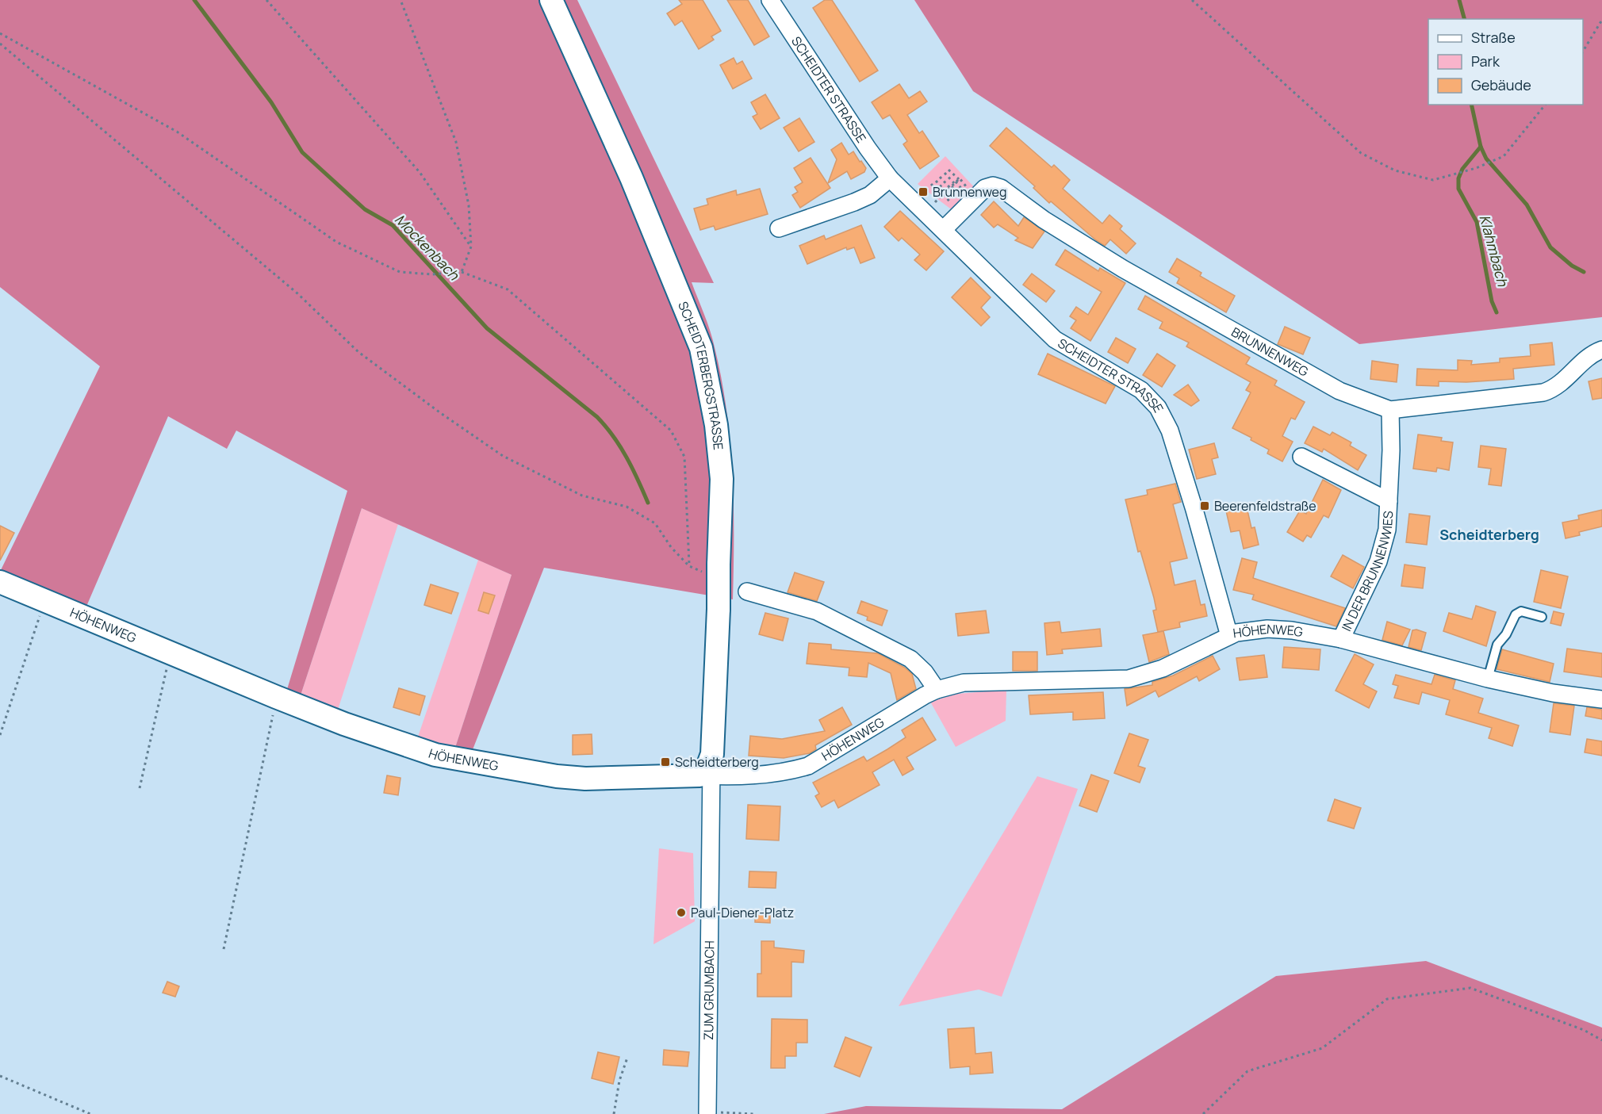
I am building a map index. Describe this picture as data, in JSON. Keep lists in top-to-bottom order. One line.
{"streets":{"street":["SCHEIDTER STRASSE","BRUNNENWEG","SCHEIDTERBERGSTRASSE","IN DER BRUNNENWIES","HÖHENWEG","ZUM GRUMBACH"]},"crossings":[["SCHEIDTER STRASSE","BRUNNENWEG"],["SCHEIDTER STRASSE","HÖHENWEG"],["BRUNNENWEG","IN DER BRUNNENWIES"],["SCHEIDTERBERGSTRASSE","HÖHENWEG"],["SCHEIDTERBERGSTRASSE","ZUM GRUMBACH"],["IN DER BRUNNENWIES","HÖHENWEG"],["HÖHENWEG","ZUM GRUMBACH"]],"districts":["Scheidterberg"],"water":["Mockenbach","Klahmbach"],"places":{"transit":["Brunnenweg","Beerenfeldstraße","Scheidterberg"],"other":["Paul-Diener-Platz"]},"legend":["Straße","Park","Gebäude"]}
